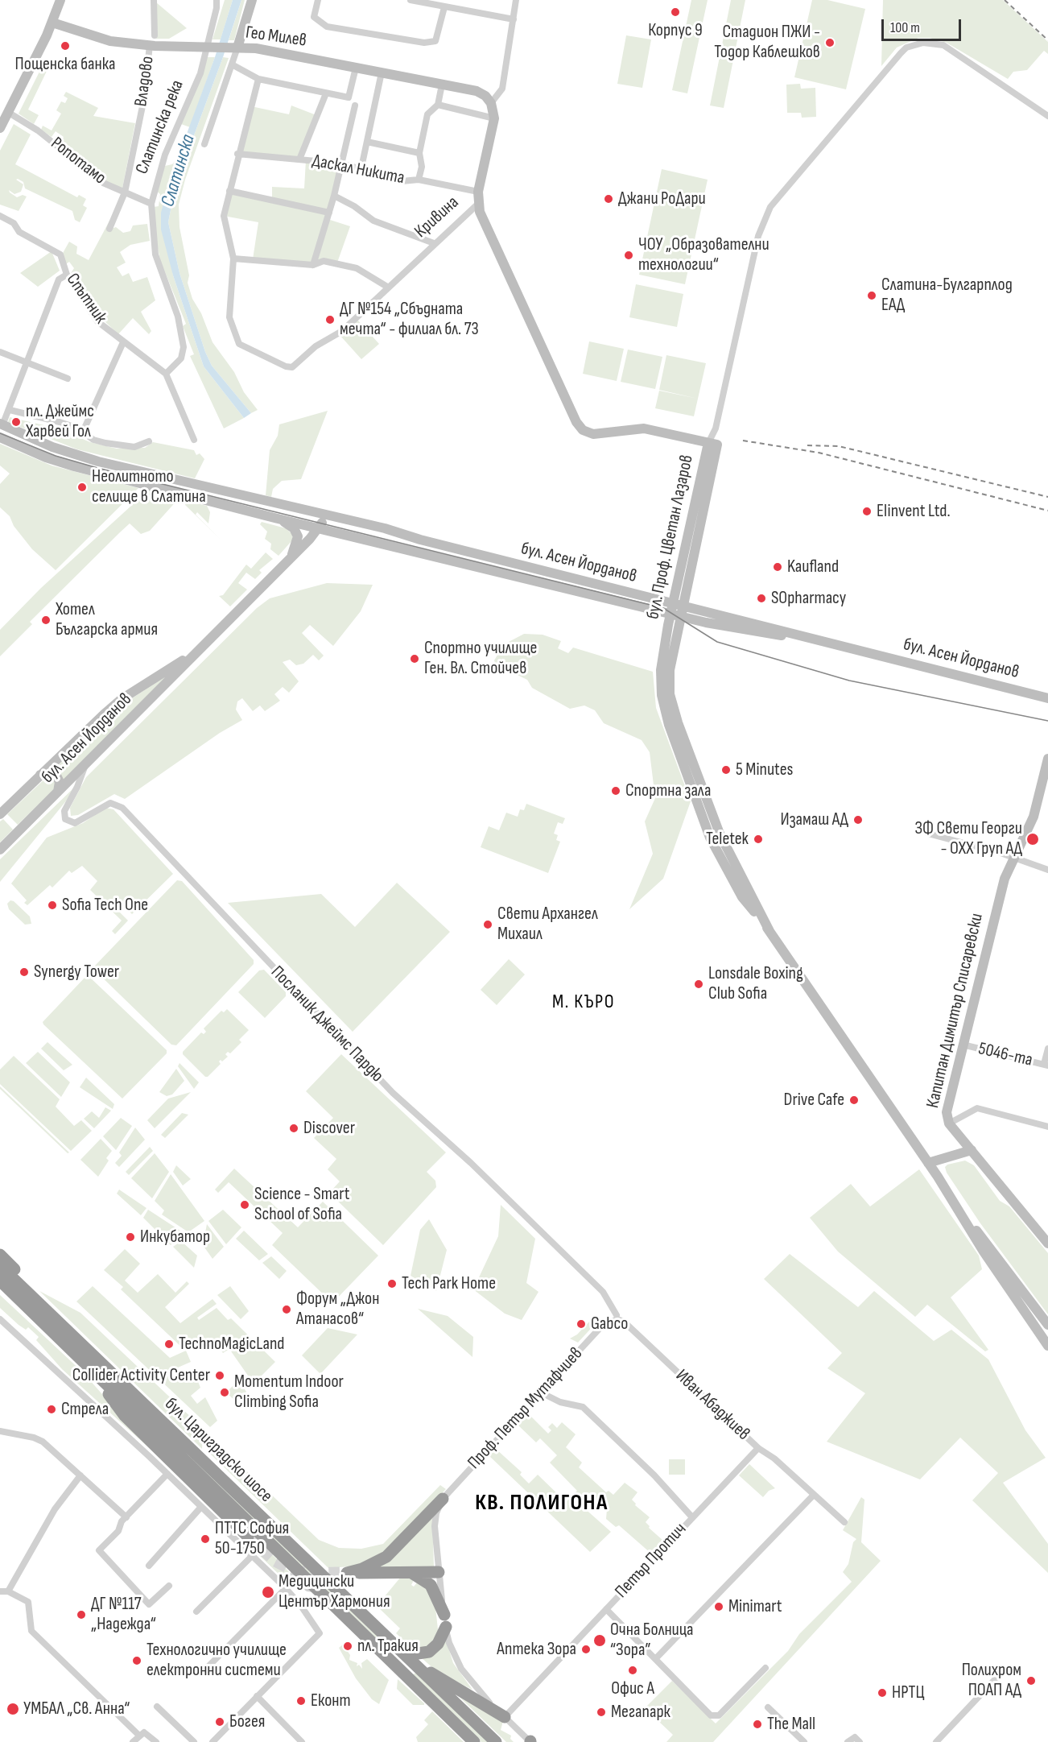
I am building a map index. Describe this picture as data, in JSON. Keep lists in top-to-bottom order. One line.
{"streets":{"highway":["бул. Цариградско шосе"],"main road":["Гео Милев","Кривина","бул. Проф. Цветан Лазаров","бул. Асен Йорданов","Капитан Димитър Списаревски"],"street":["Владово","Слатинска река","Ропотамо","Даскал Никита","Спътник","Посланик Джеймс Пардю","5046-та","Иван Абаджиев","Проф. Петър Мутафчиев","Петър Протич"]},"crossings":[["Гео Милев","Владово"],["Гео Милев","Слатинска река"],["Гео Милев","Кривина"],["Владово","Ропотамо"],["Слатинска река","Ропотамо"],["Слатинска река","Спътник"],["Даскал Никита","Кривина"],["Кривина","бул. Проф. Цветан Лазаров"],["бул. Проф. Цветан Лазаров","бул. Асен Йорданов"],["бул. Асен Йорданов","Посланик Джеймс Пардю"],["Капитан Димитър Списаревски","5046-та"],["Иван Абаджиев","Проф. Петър Мутафчиев"],["Иван Абаджиев","Петър Протич"]],"districts":["М. КЪРО","КВ. ПОЛИГОНА"],"water":["Слатинска"],"places":["Корпус 9","Стадион ПЖИ - Тодор Каблешков","Пощенска банка","Джани РоДари","ЧОУ „Образователни технологии“","Слатина-Булгарплод ЕАД","ДГ №154 „Сбъдната мечта“ - филиал бл. 73","пл. Джеймс Харвей Гол","Неолитното селище в Слатина","Elinvent Ltd.","Kaufland","SOpharmacy","Хотел Българска армия","Спортно училище Ген. Вл. Стойчев","5 Minutes","Спортна зала","Изамаш АД","Teletek","ЗФ Свети Георги - ОХХ Груп АД","Sofia Tech One","Свети Архангел Михаил","Synergy Tower","Lonsdale Boxing Club Sofia","Drive Cafe","Discover","Science - Smart School of Sofia","Инкубатор","Tech Park Home","Форум „Джон Атанасов“","Gabco","TechnoMagicLand","Collider Activity Center","Momentum Indoor Climbing Sofia","Стрела","ПТТС София 50-1750","Медицински Център Хармония","Minimart","ДГ №117 „Надежда“","Очна Болница “Зора”","пл. Тракия","Аптека Зора","Технологично училище електронни системи","Офис А","Полихром ПОАП АД","НРТЦ","Еконт","УМБАЛ „Св. Анна“","Мегапарк","Богея","The Mall"],"scale_bar":"100 m"}
